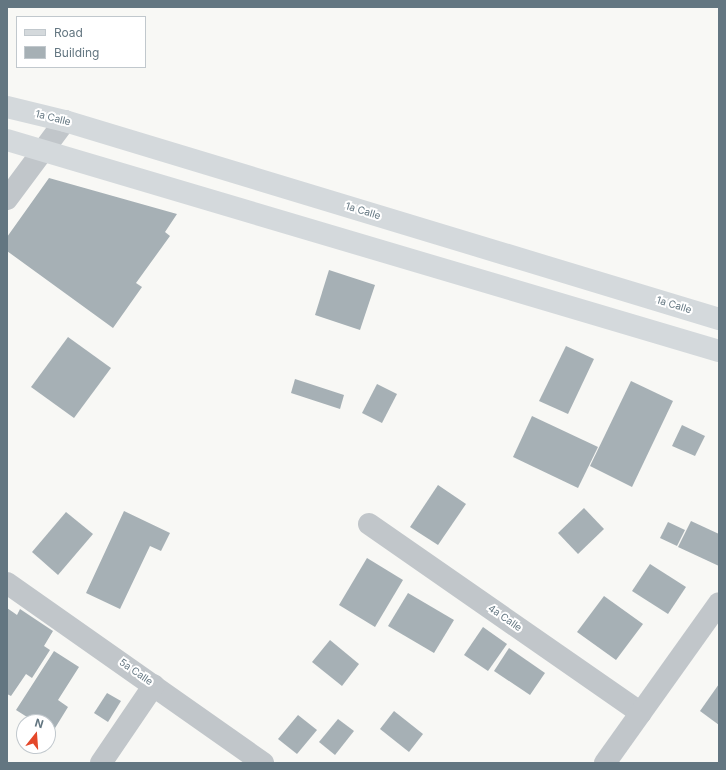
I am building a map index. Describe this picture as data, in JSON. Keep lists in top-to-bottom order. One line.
{"streets":{"main road":["1a Calle"],"street":["4a Calle","5a Calle"]},"legend":["Road","Building"],"north":"top"}
